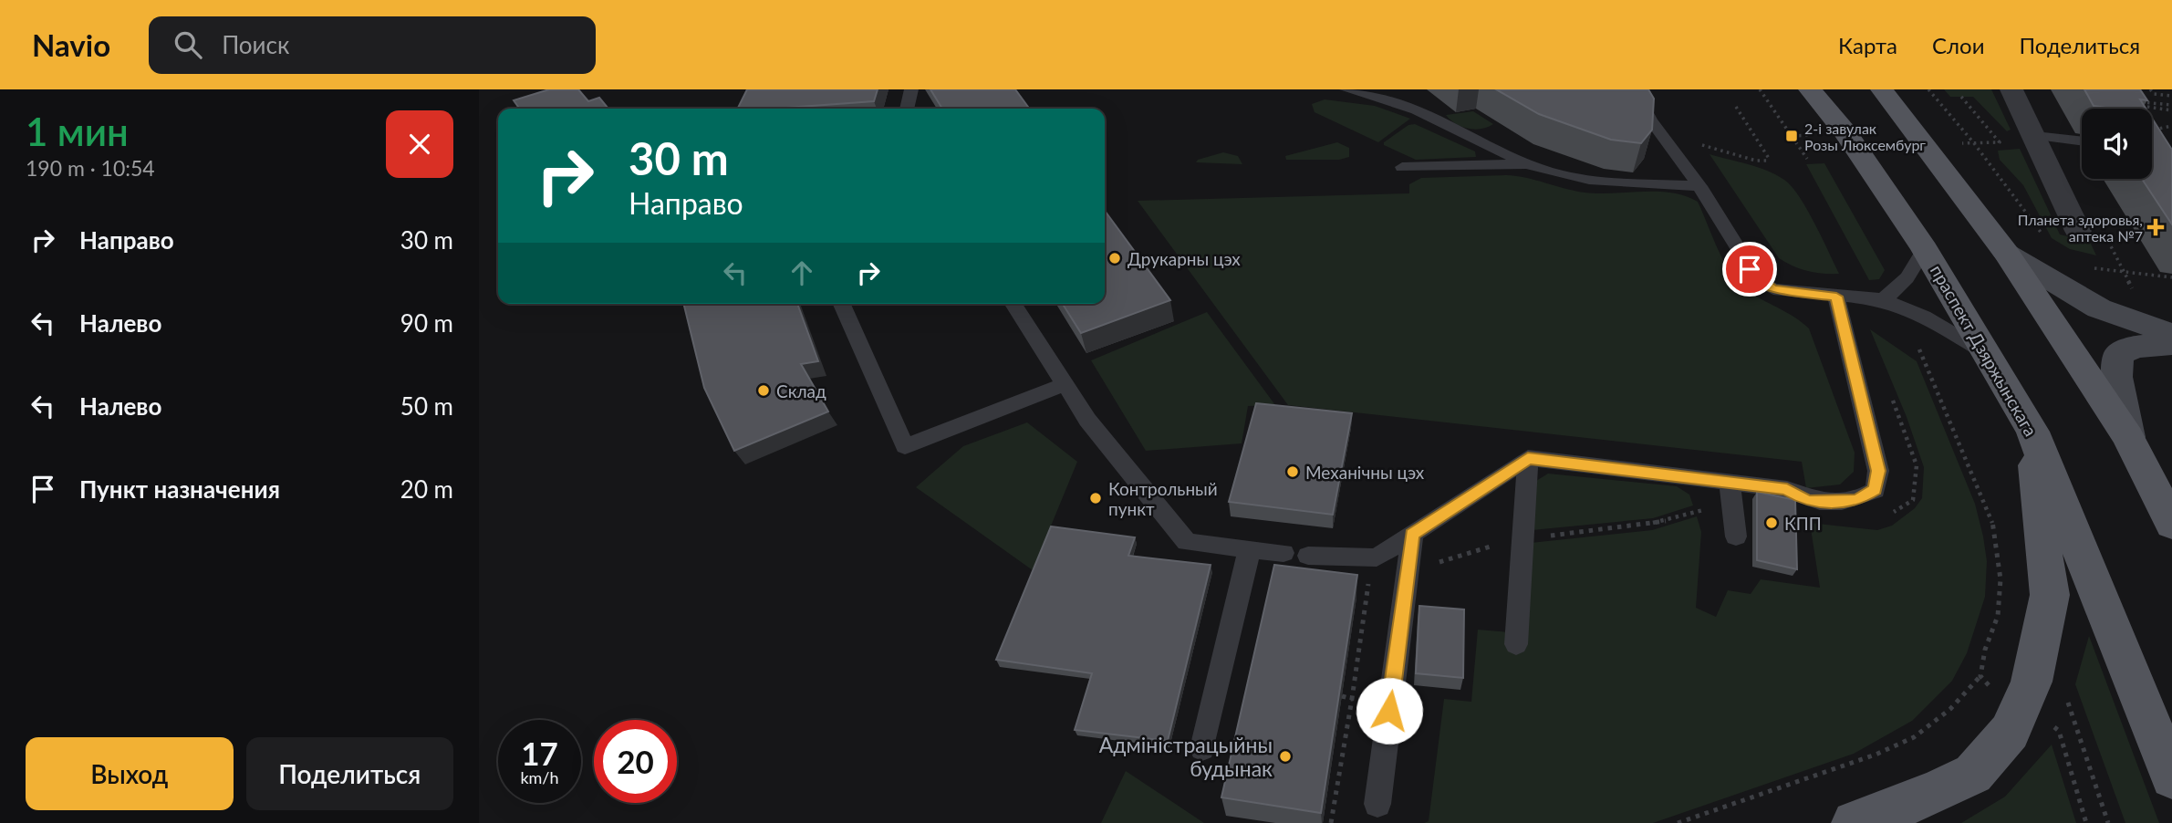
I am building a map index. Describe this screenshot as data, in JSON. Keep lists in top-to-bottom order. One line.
{"streets":{"main road":["праспект Дзяржынскага"]},"places":{"transit":["2-і завулак Розы Люксембург"],"health":["Планета здоровья, аптека №7"],"other":["Друкарны цэх","Склад","Механічны цэх","Контрольный пункт","КПП","Адміністрацыйны будынак"]},"page":{"header":"Navio","search":"Поиск","nav":["Карта","Слои","Поделиться"],"heading":["1 мин","190 m · 10:54"],"turn":["30 m","Направо"],"list":[{"name":"Направо","value":"30 m"},{"name":"Налево","value":"90 m"},{"name":"Налево","value":"50 m"},{"name":"Пункт назначения","value":"20 m"}],"speed":"17 km/h","limit":"20","buttons":["Выход","Поделиться"]}}
